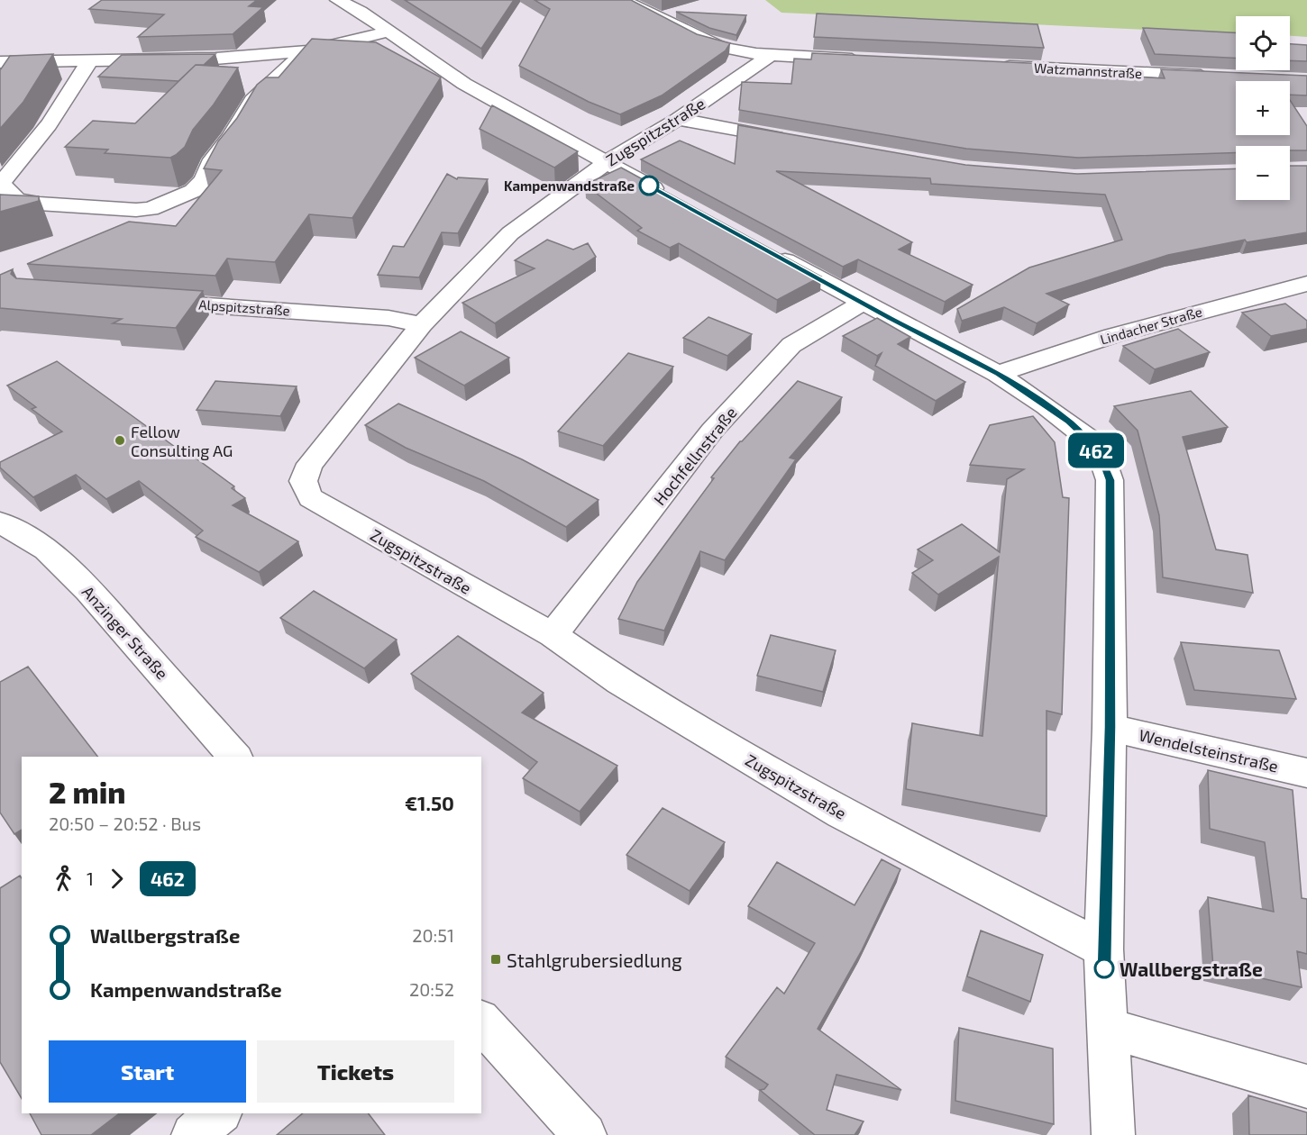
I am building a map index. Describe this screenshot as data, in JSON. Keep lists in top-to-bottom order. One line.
{"streets":{"street":["Watzmannstraße","Zugspitzstraße","Alpspitzstraße","Lindacher Straße","Hochfellnstraße","Anzinger Straße","Wendelsteinstraße"]},"crossings":[["Zugspitzstraße","Alpspitzstraße"],["Zugspitzstraße","Hochfellnstraße"]],"places":{"other":["Kampenwandstraße","Fellow Consulting AG","Wallbergstraße"],"transit":["Stahlgrubersiedlung"]},"lines":["bus line 462"],"page":{"on_map":"462","map_buttons":["+","−"],"heading":["2 min","20:50 – 20:52 · Bus","€1.50"],"legs":["1","462"],"list":[{"name":"Wallbergstraße","value":"20:51"},{"name":"Kampenwandstraße","value":"20:52"}],"buttons":["Start","Tickets"]}}
